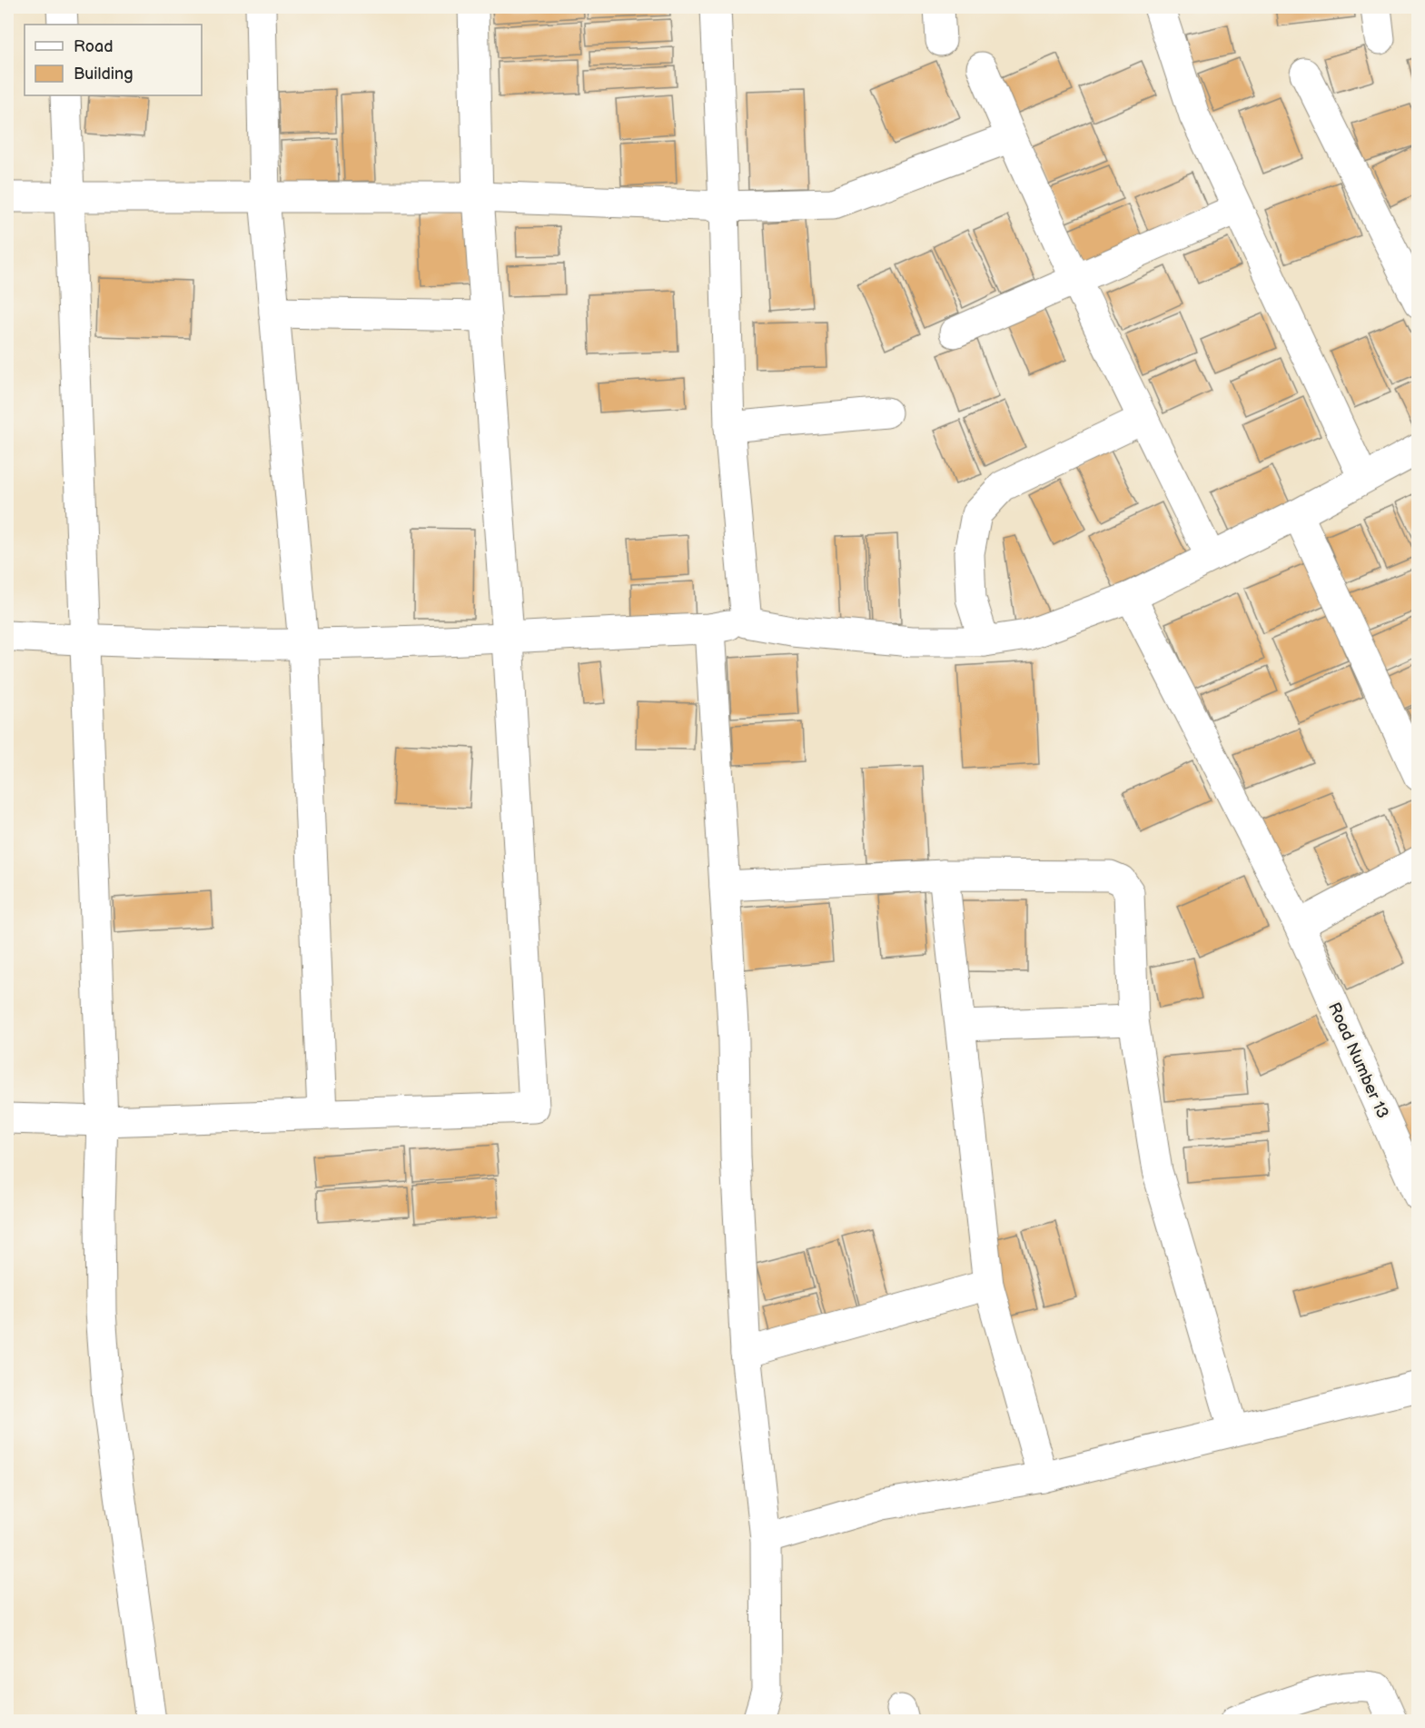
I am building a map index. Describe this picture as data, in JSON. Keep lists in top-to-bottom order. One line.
{"streets":{"street":["Road Number 13"]},"legend":["Road","Building"]}
